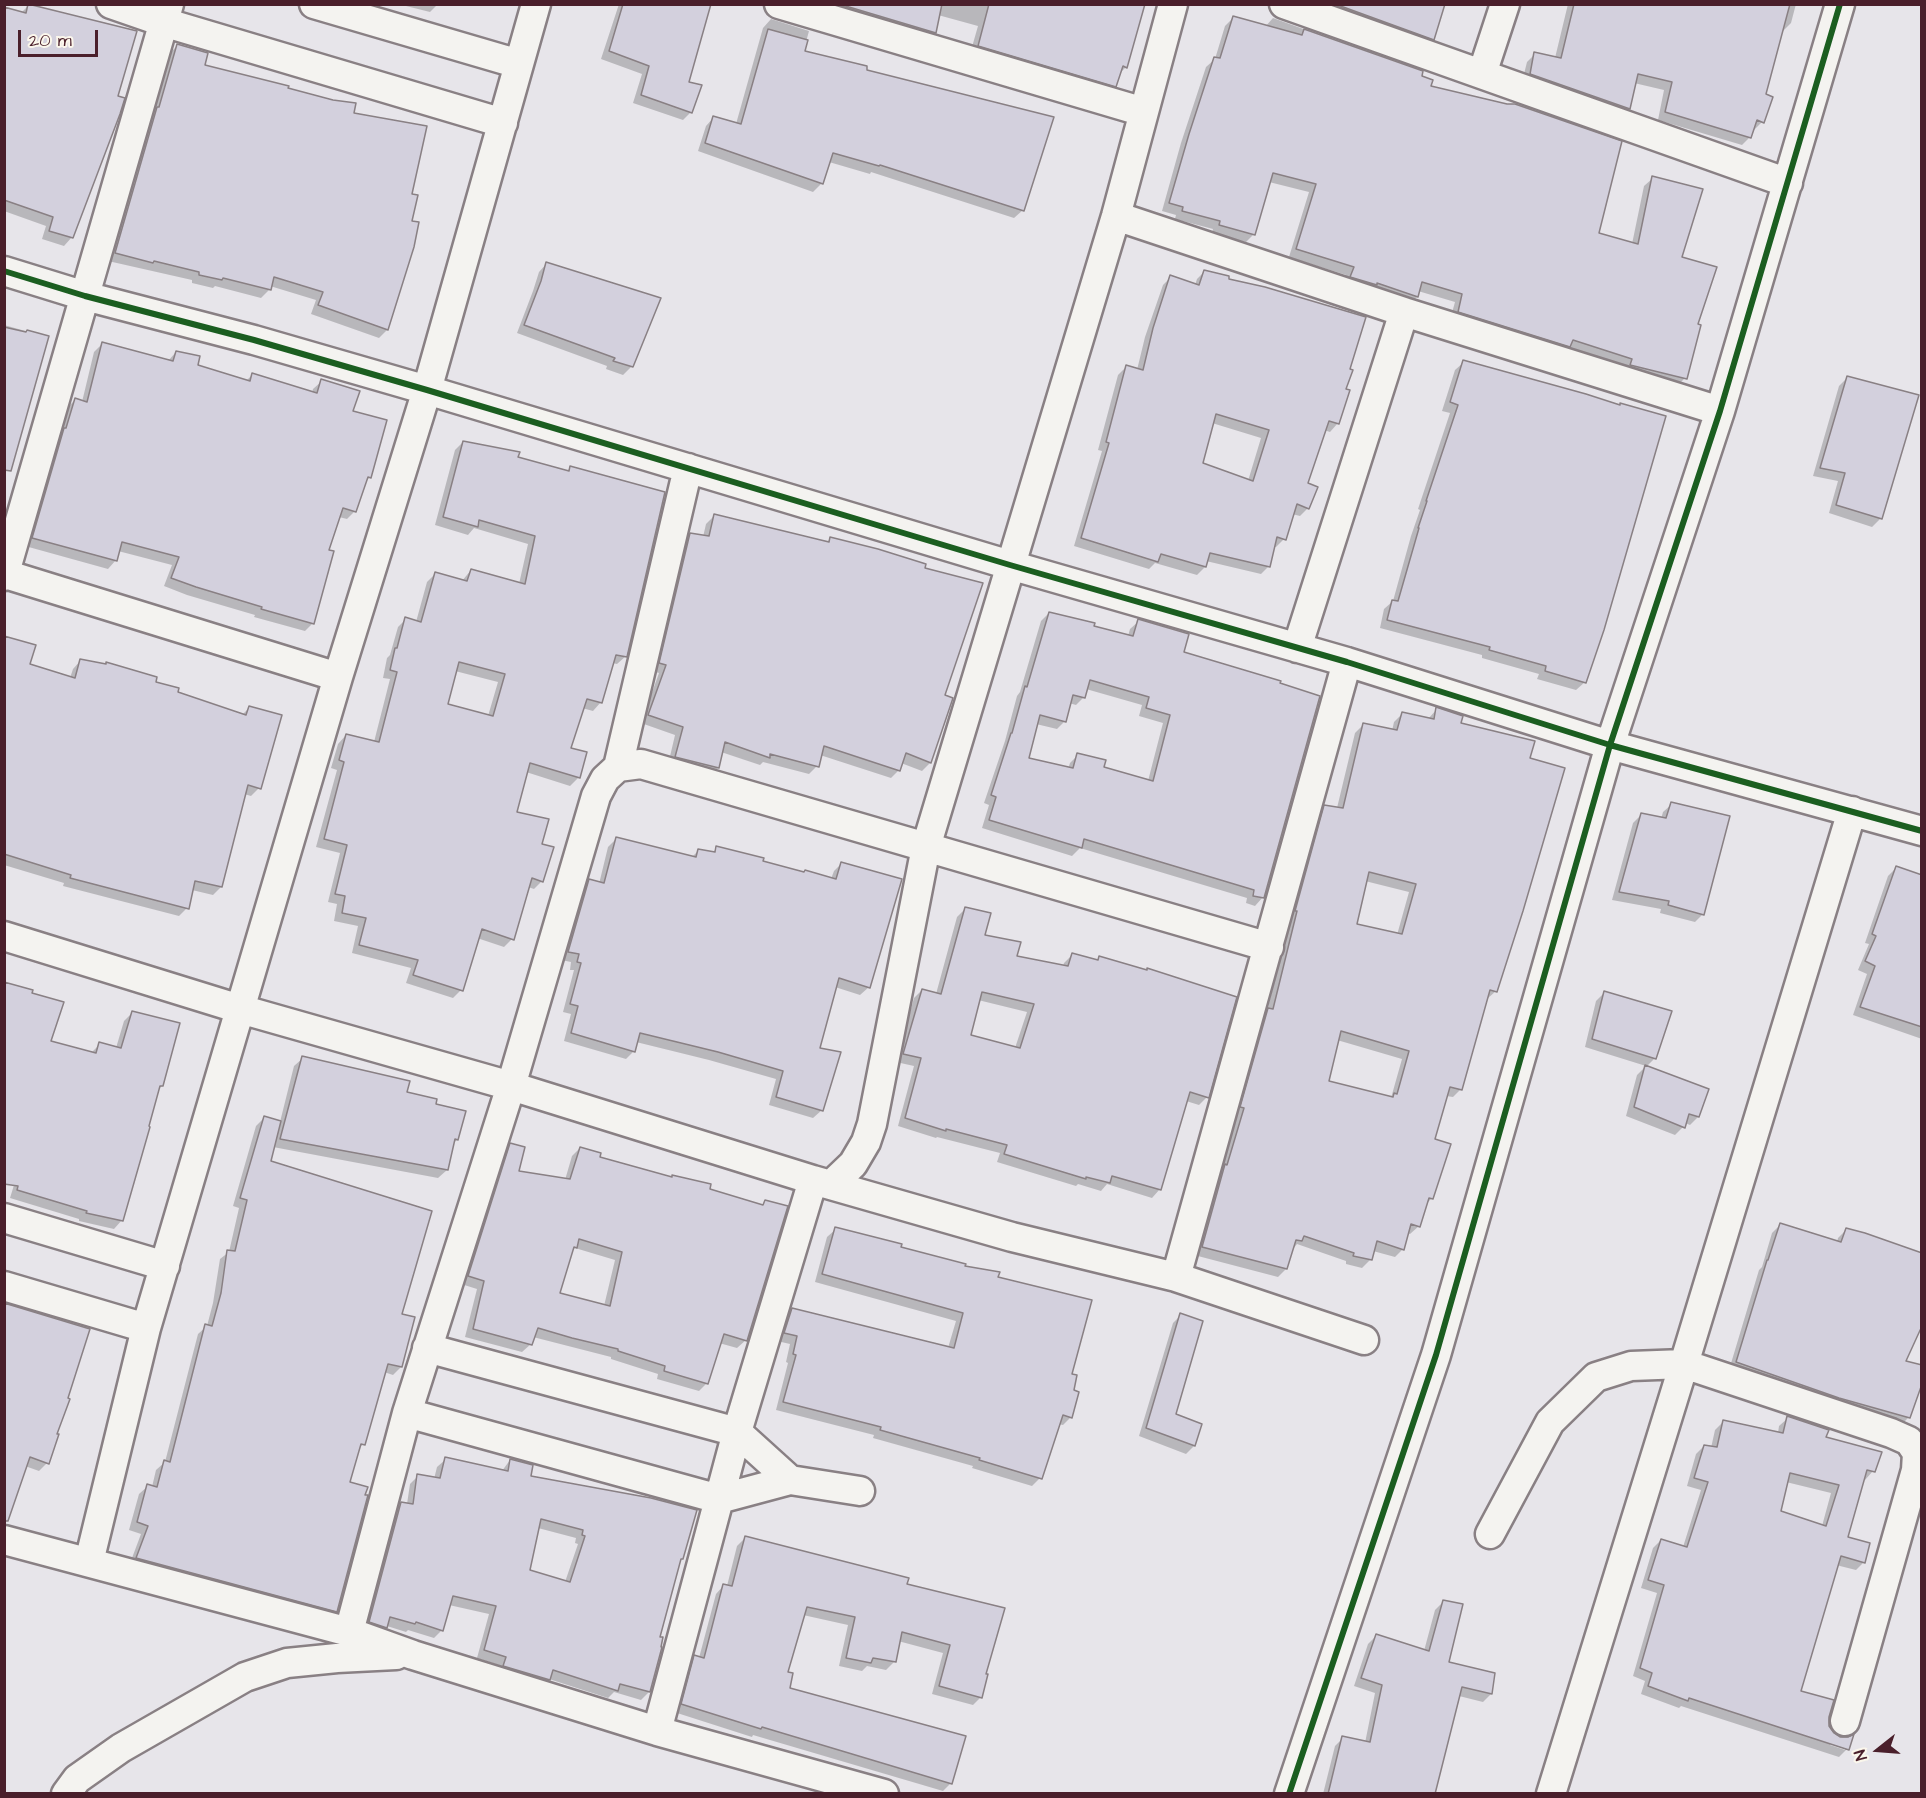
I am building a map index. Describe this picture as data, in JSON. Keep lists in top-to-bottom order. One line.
{"scale_bar":"20 m","north":"left"}
